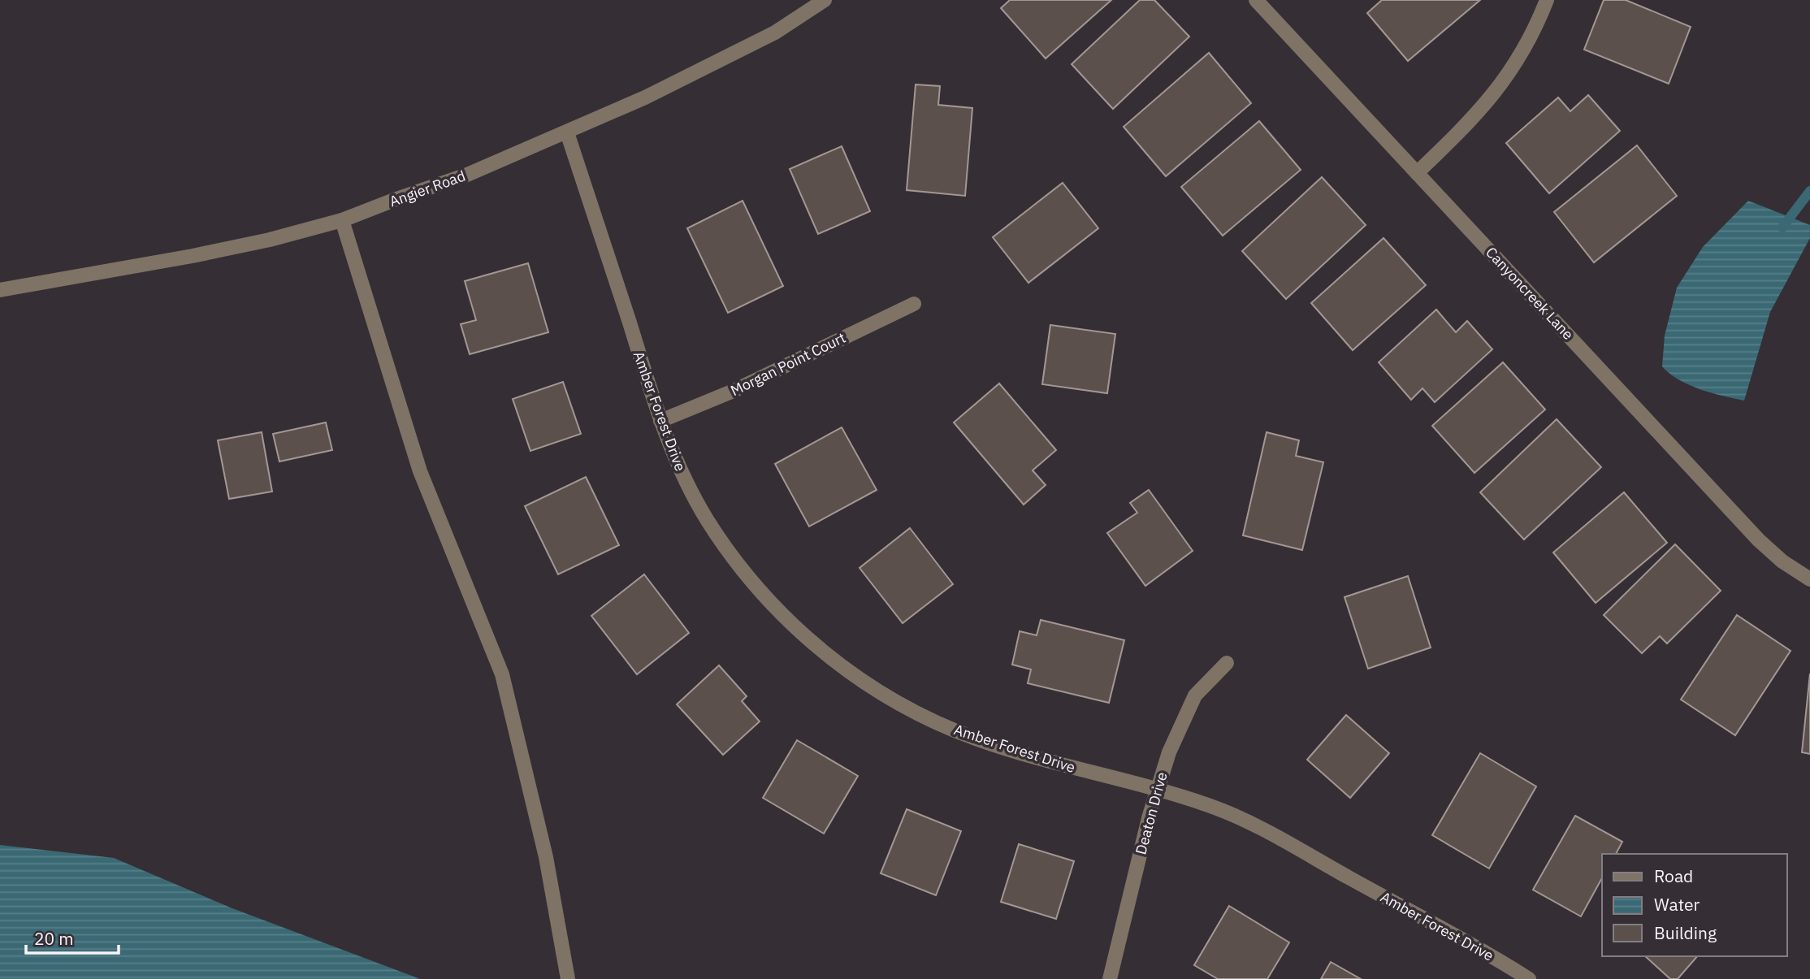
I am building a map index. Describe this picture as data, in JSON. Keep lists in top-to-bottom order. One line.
{"streets":{"street":["Angier Road","Canyoncreek Lane","Morgan Point Court","Amber Forest Drive","Deaton Drive"]},"crossings":[["Angier Road","Amber Forest Drive"],["Morgan Point Court","Amber Forest Drive"],["Amber Forest Drive","Deaton Drive"]],"legend":["Road","Water","Building"],"scale_bar":"20 m"}
